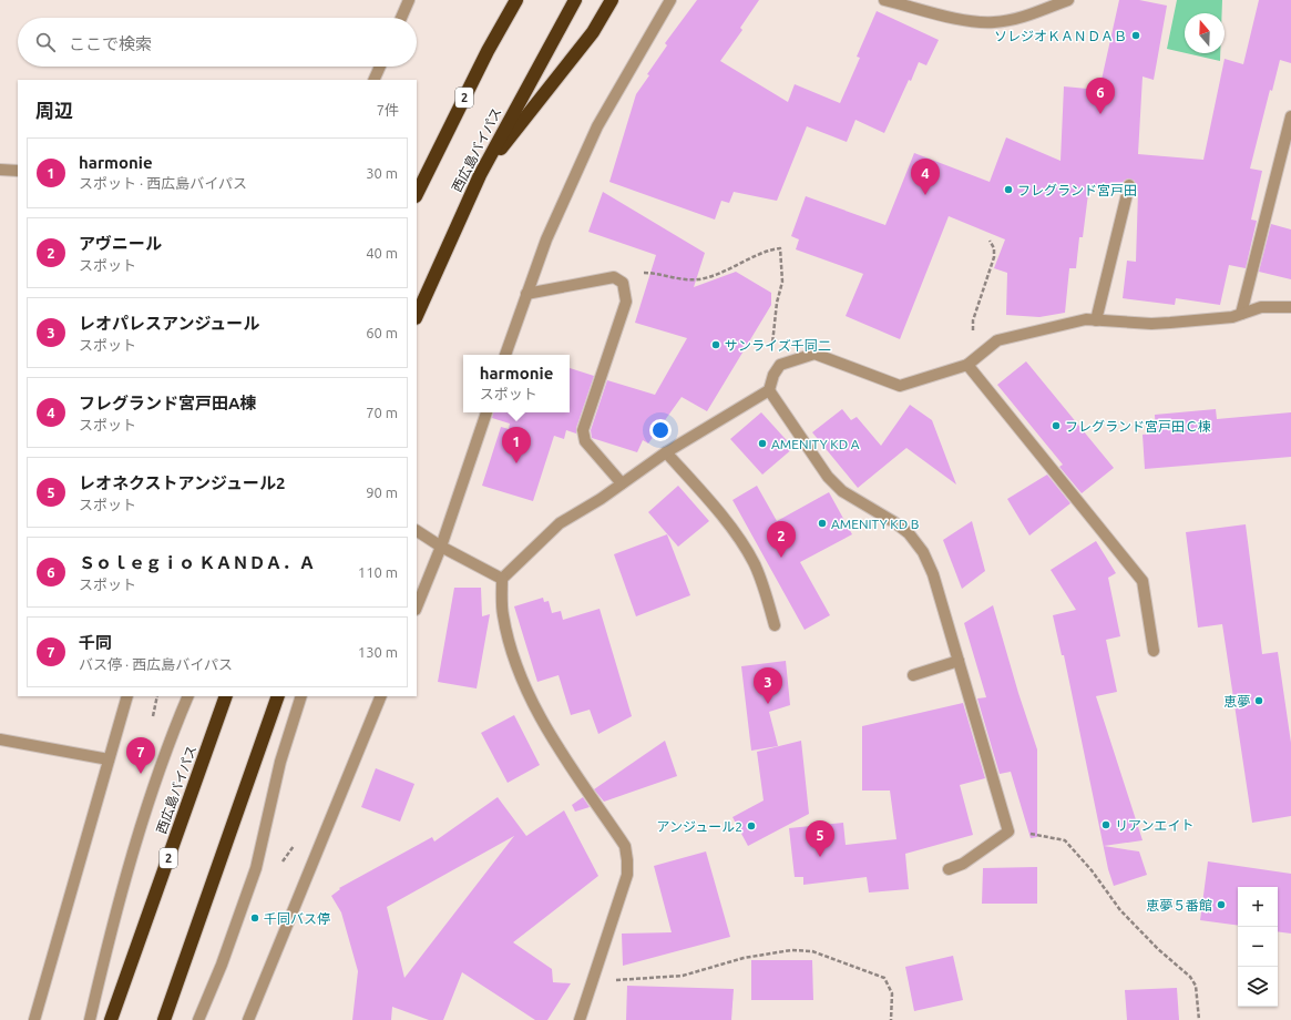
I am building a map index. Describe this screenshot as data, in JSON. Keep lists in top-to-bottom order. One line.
{"streets":{"highway":["2","西広島バイパス"]},"places":["ソレジオＫＡＮＤＡＢ","フレグランド宮戸田","サンライズ千同二","フレグランド宮戸田Ｃ棟","AMENITY KD A","AMENITY KD B","恵夢","リアンエイト","アンジュール2","恵夢５番館","千同バス停"],"north":"top","page":{"search":"ここで検索","pins":["6","4","1","2","3","7","5"],"heading":["周辺","7件"],"list":[{"mark":"1","name":"harmonie","note":"スポット · 西広島バイパス","value":"30 m"},{"mark":"2","name":"アヴニール","note":"スポット","value":"40 m"},{"mark":"3","name":"レオパレスアンジュール","note":"スポット","value":"60 m"},{"mark":"4","name":"フレグランド宮戸田A棟","note":"スポット","value":"70 m"},{"mark":"5","name":"レオネクストアンジュール2","note":"スポット","value":"90 m"},{"mark":"6","name":"Ｓｏｌｅｇｉｏ ＫＡＮＤＡ．Ａ","note":"スポット","value":"110 m"},{"mark":"7","name":"千同","note":"バス停 · 西広島バイパス","value":"130 m"}],"popup":["harmonie","スポット"],"map_buttons":["+","−"]}}
